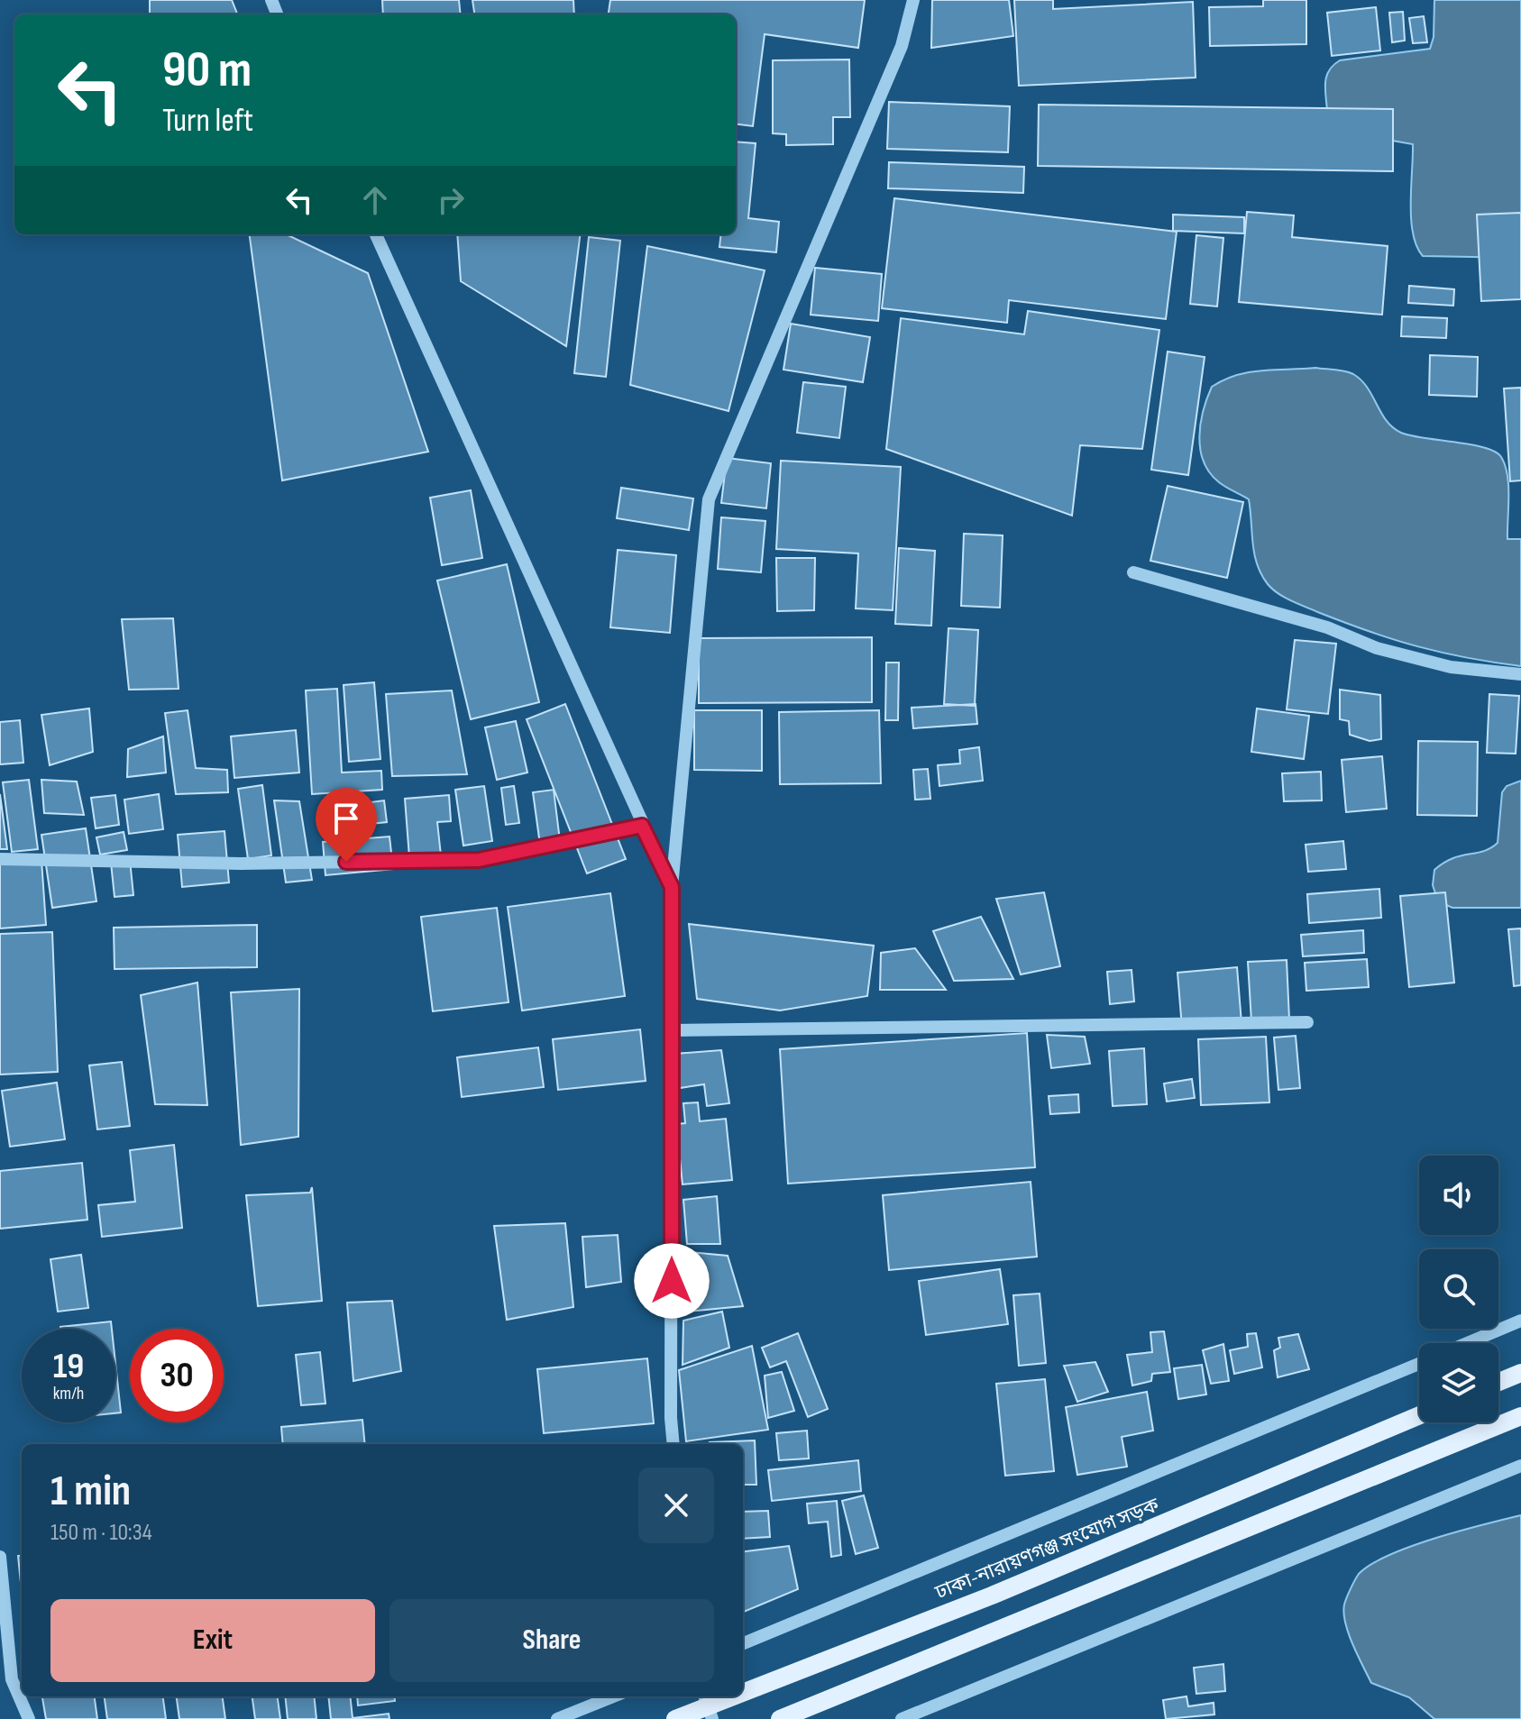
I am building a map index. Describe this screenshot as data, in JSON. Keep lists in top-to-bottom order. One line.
{"streets":{"main road":["ঢাকা-নারায়ণগঞ্জ সংযোগ সড়ক"]},"page":{"turn":["90 m","Turn left"],"speed":"19 km/h","limit":"30","heading":["1 min","150 m · 10:34"],"buttons":["Exit","Share"]}}
